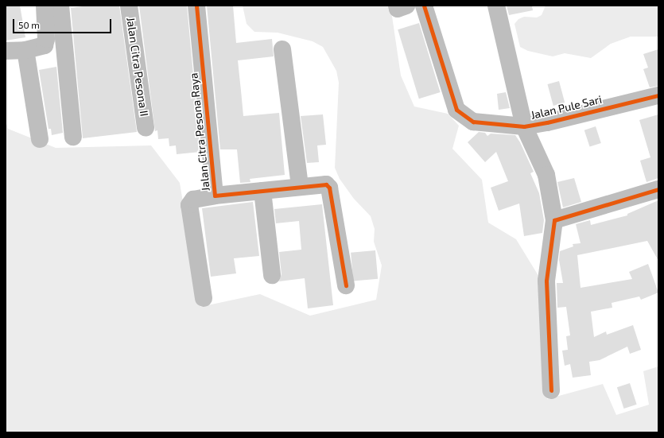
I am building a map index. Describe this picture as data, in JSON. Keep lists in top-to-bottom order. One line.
{"streets":{"street":["Jalan Citra Pesona II","Jalan Pule Sari","Jalan Citra Pesona Raya"]},"scale_bar":"50 m"}
